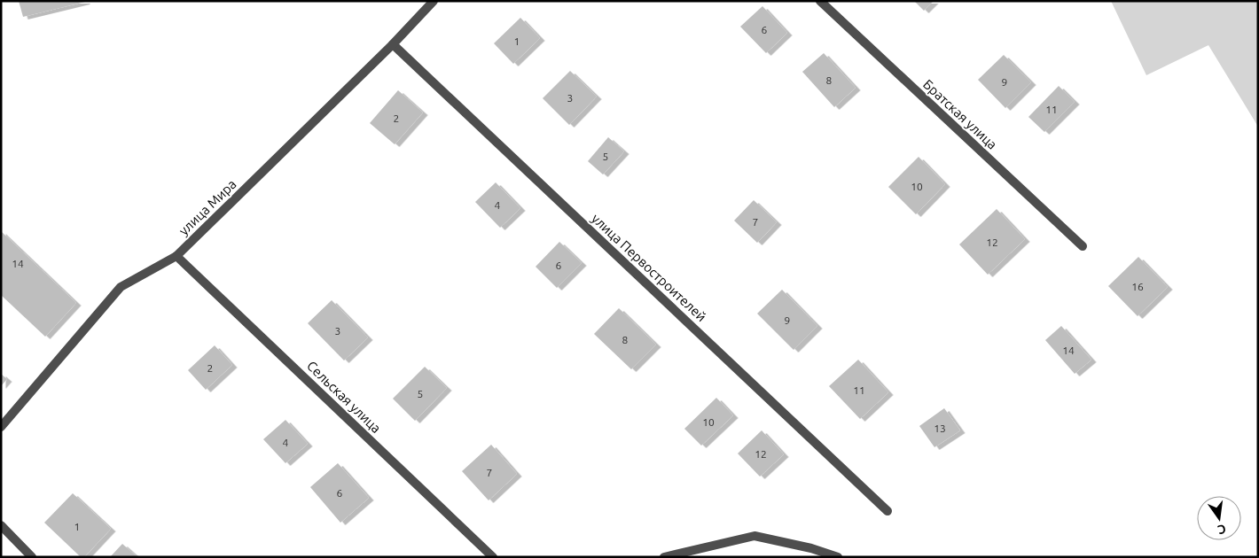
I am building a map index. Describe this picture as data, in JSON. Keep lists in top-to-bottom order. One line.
{"streets":{"street":["Братская улица","улица Мира","улица Первостроителей","Сельская улица"]},"crossings":[["улица Мира","улица Первостроителей"],["улица Мира","Сельская улица"]],"house_numbers":["6","1","8","9","3","11","2","5","10","4","7","12","14","6","16","9","3","8","14","2","11","5","10","13","4","12","7","6","1"],"north":"bottom"}
